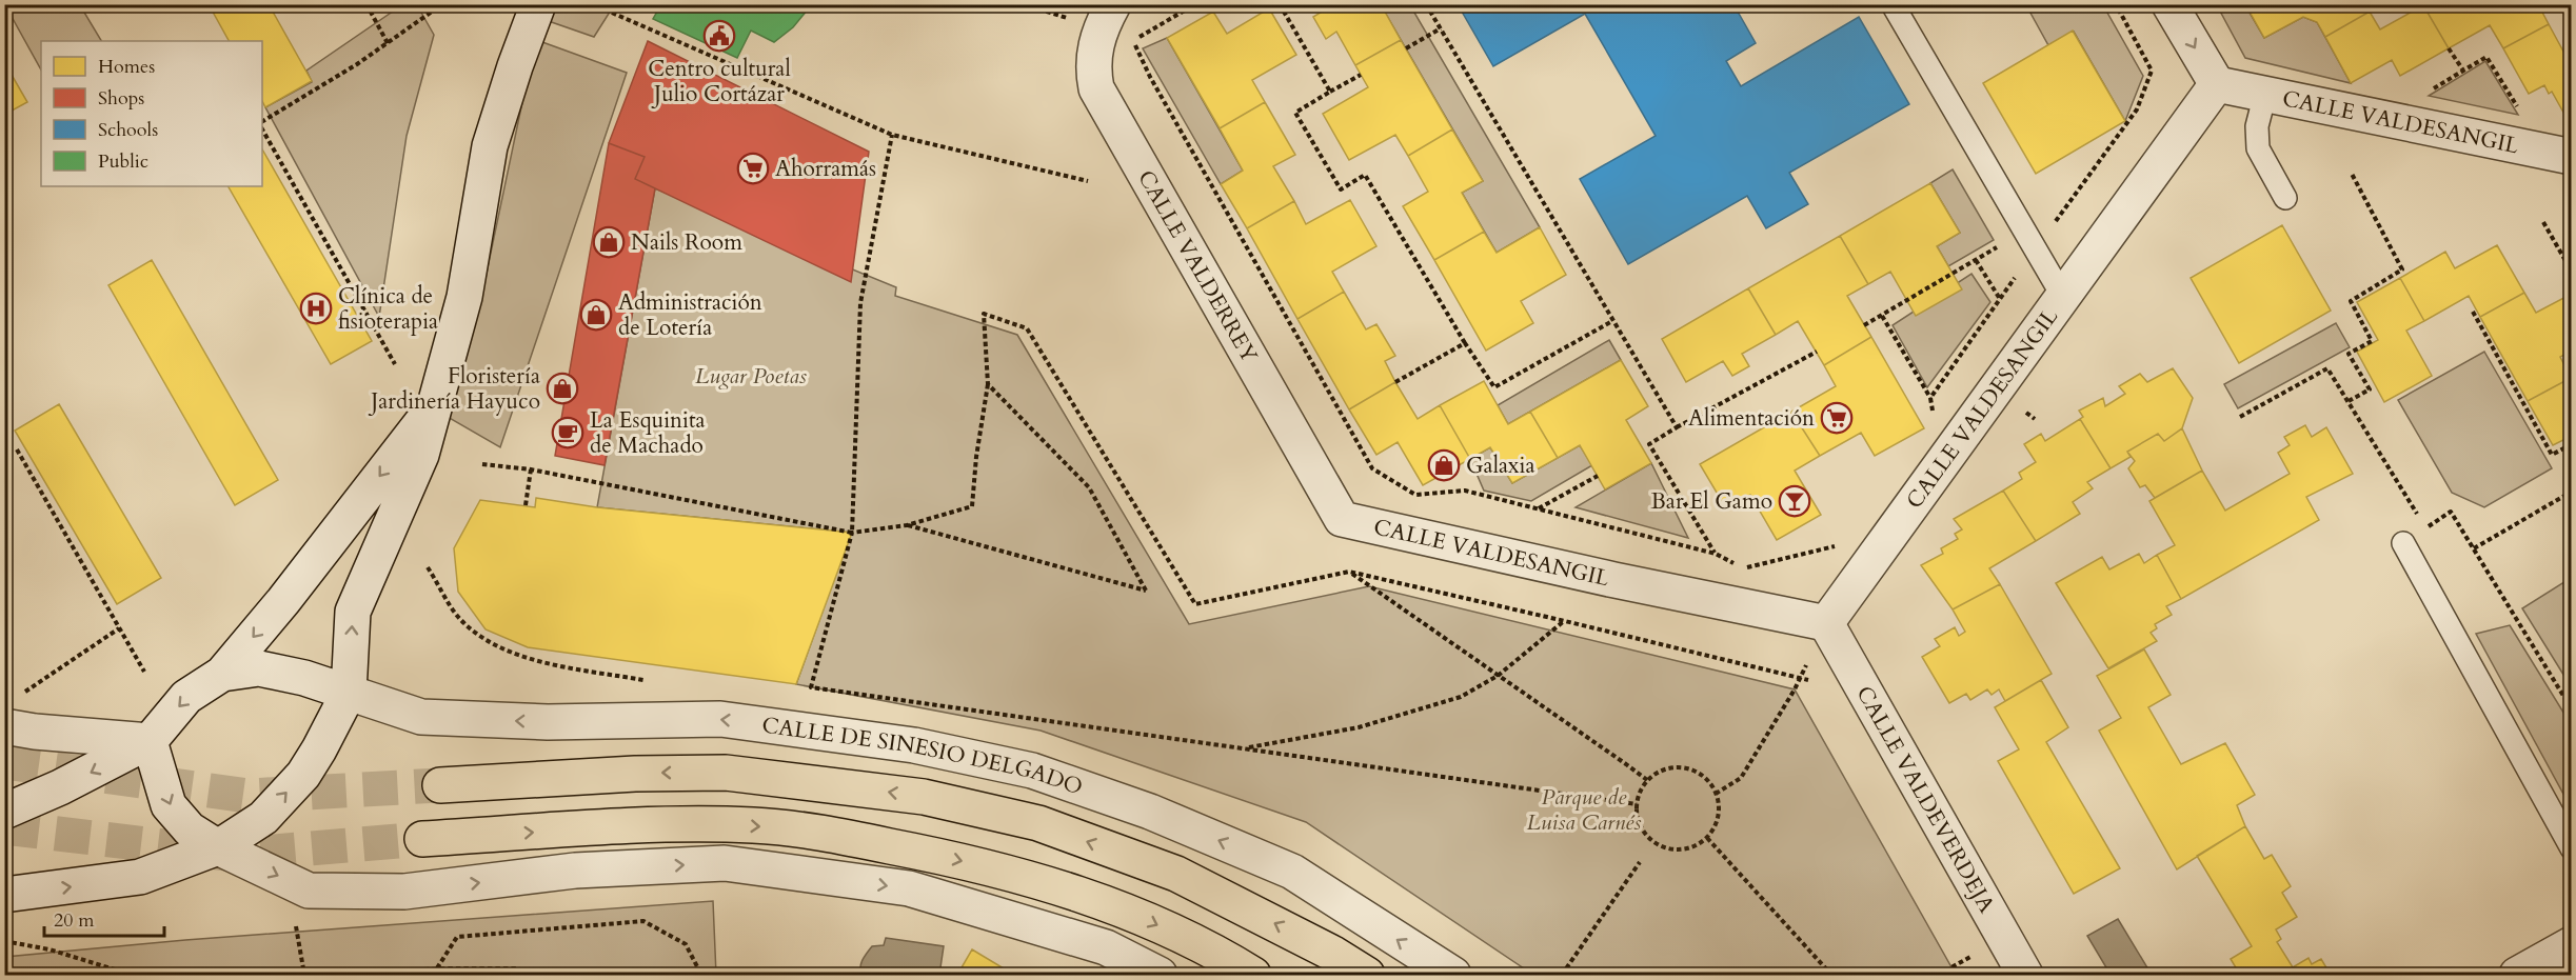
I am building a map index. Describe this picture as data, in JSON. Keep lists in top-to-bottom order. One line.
{"streets":{"main road":["CALLE DE SINESIO DELGADO"],"street":["CALLE VALDESANGIL","CALLE VALDERREY","CALLE VALDEVERDEJA"]},"crossings":[["CALLE VALDESANGIL","CALLE VALDERREY"],["CALLE VALDESANGIL","CALLE VALDEVERDEJA"]],"parks":["Lugar Poetas","Parque de Luisa Carnés"],"places":{"public building":["Centro cultural Julio Cortázar"],"supermarket":["Ahorramás","Alimentación"],"shop":["Nails Room","Administración de Lotería","Floristería Jardinería Hayuco","Galaxia"],"hospital":["Clínica de fisioterapia"],"cafe":["La Esquinita de Machado"],"bar":["Bar El Gamo"]},"legend":["Homes","Shops","Schools","Public"],"scale_bar":"20 m"}
